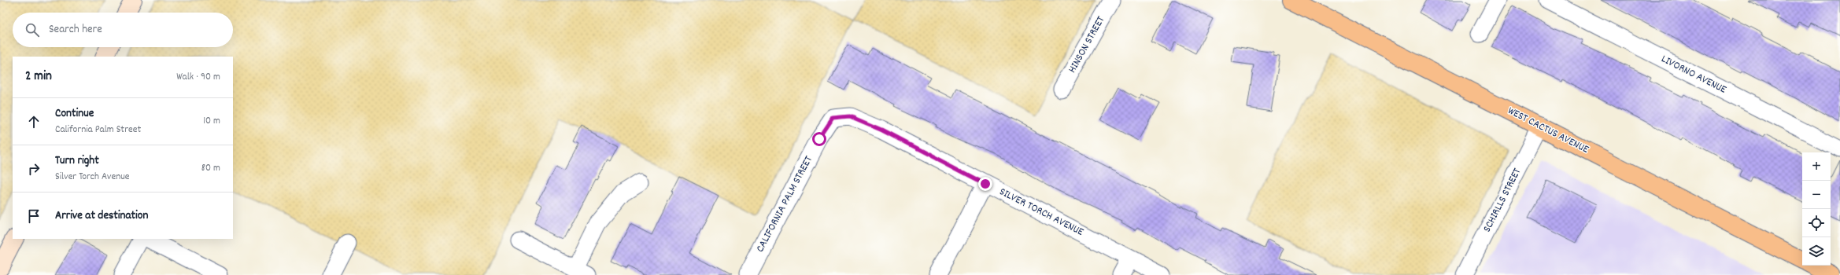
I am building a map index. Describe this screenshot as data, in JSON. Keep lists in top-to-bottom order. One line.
{"streets":{"main road":["WEST CACTUS AVENUE"],"street":["HINSON STREET","LIVORNO AVENUE","SCHIRLLS STREET","CALIFORNIA PALM STREET","SILVER TORCH AVENUE"]},"crossings":[["WEST CACTUS AVENUE","SCHIRLLS STREET"],["CALIFORNIA PALM STREET","SILVER TORCH AVENUE"]],"page":{"search":"Search here","heading":["2 min","Walk · 90 m"],"list":[["Continue","California Palm Street","10 m"],["Turn right","Silver Torch Avenue","80 m"],"Arrive at destination"],"map_buttons":["+","−"]}}
